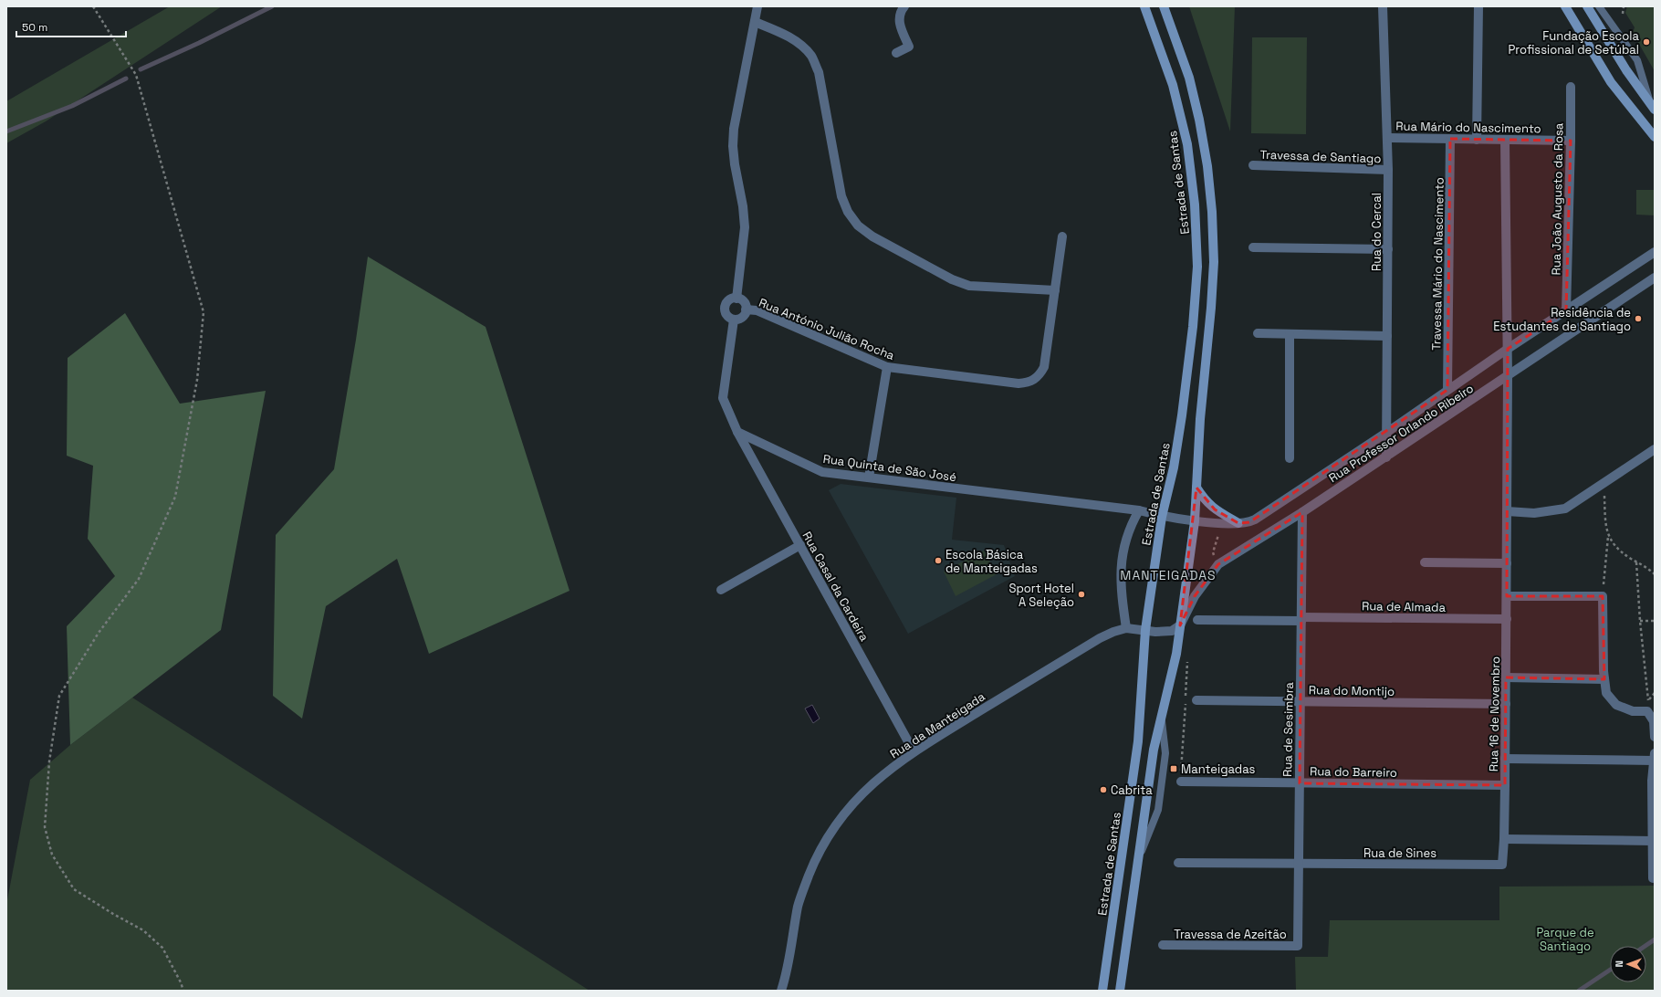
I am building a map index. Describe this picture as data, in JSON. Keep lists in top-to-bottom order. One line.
{"streets":{"main road":["Estrada de Santas"],"street":["Rua Mário do Nascimento","Travessa de Santiago","Rua João Augusto da Rosa","Rua do Cercal","Travessa Mário do Nascimento","Rua António Julião Rocha","Rua Professor Orlando Ribeiro","Rua Quinta de São José","Rua Casal da Cardeira","Rua de Almada","Rua do Montijo","Rua 16 de Novembro","Rua da Manteigada","Rua de Sesimbra","Rua do Barreiro","Rua de Sines","Travessa de Azeitão"]},"crossings":[["Rua Mário do Nascimento","Rua João Augusto da Rosa"],["Rua Mário do Nascimento","Rua do Cercal"],["Rua Mário do Nascimento","Travessa Mário do Nascimento"],["Rua Mário do Nascimento","Rua 16 de Novembro"],["Travessa de Santiago","Rua do Cercal"],["Estrada de Santas","Rua Professor Orlando Ribeiro"],["Estrada de Santas","Rua Quinta de São José"],["Estrada de Santas","Rua da Manteigada"],["Rua João Augusto da Rosa","Rua Professor Orlando Ribeiro"],["Rua do Cercal","Rua Professor Orlando Ribeiro"],["Travessa Mário do Nascimento","Rua Professor Orlando Ribeiro"],["Rua Professor Orlando Ribeiro","Rua Quinta de São José"],["Rua Professor Orlando Ribeiro","Rua 16 de Novembro"],["Rua Professor Orlando Ribeiro","Rua da Manteigada"],["Rua Professor Orlando Ribeiro","Rua de Sesimbra"],["Rua Quinta de São José","Rua Casal da Cardeira"],["Rua Casal da Cardeira","Rua da Manteigada"],["Rua de Almada","Rua 16 de Novembro"],["Rua de Almada","Rua de Sesimbra"],["Rua do Montijo","Rua 16 de Novembro"],["Rua do Montijo","Rua de Sesimbra"],["Rua 16 de Novembro","Rua do Barreiro"],["Rua 16 de Novembro","Rua de Sines"],["Rua de Sesimbra","Rua do Barreiro"],["Rua de Sesimbra","Rua de Sines"],["Rua de Sesimbra","Travessa de Azeitão"]],"districts":["MANTEIGADAS"],"parks":["Parque de Santiago"],"places":{"other":["Fundação Escola Profissional de Setúbal","Residência de Estudantes de Santiago","Escola Básica de Manteigadas","Sport Hotel A Seleção","Cabrita"],"transit":["Manteigadas"]},"scale_bar":"50 m","north":"left"}
